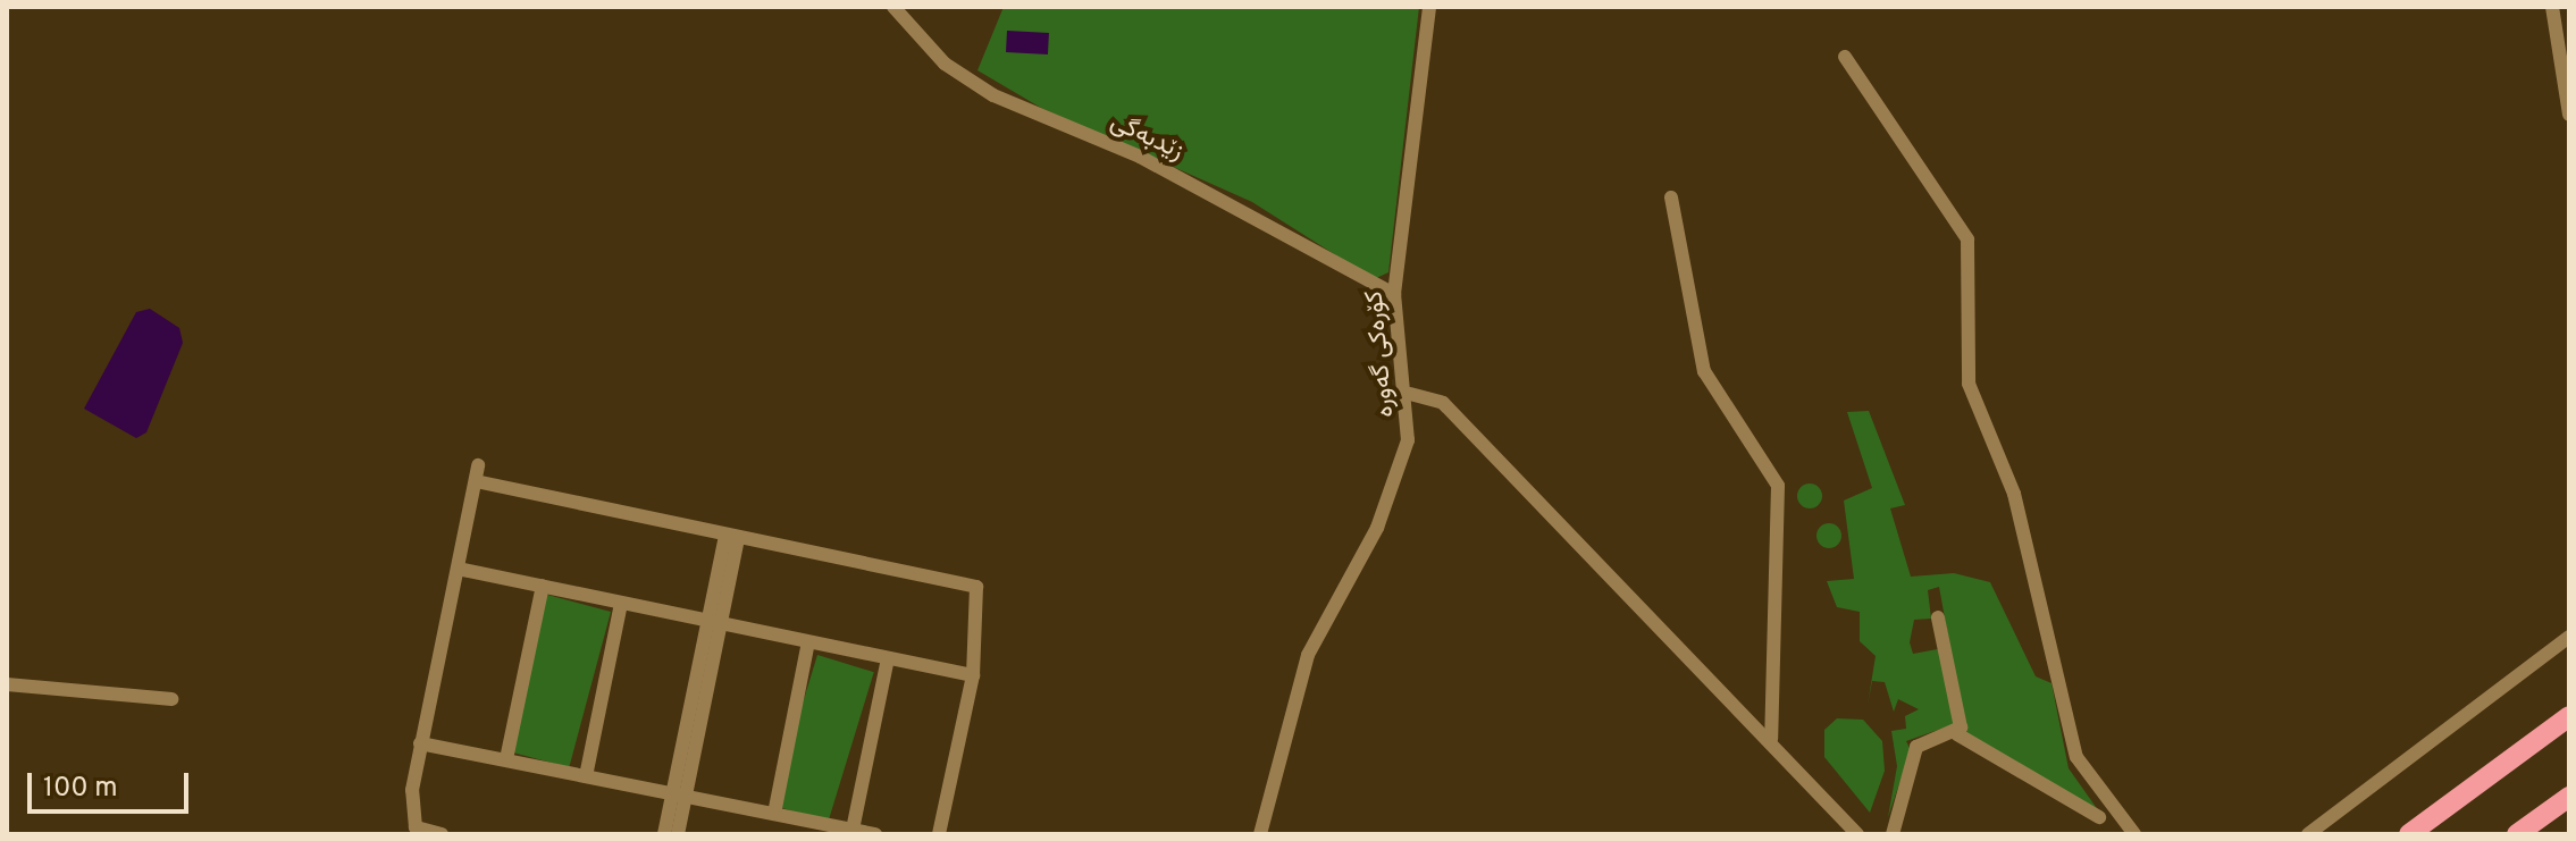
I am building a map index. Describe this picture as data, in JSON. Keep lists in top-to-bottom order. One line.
{"streets":{"street":["زێدبەگی","کۆرەکی گەورە"]},"crossings":[["زێدبەگی","کۆرەکی گەورە"]],"scale_bar":"100 m"}
